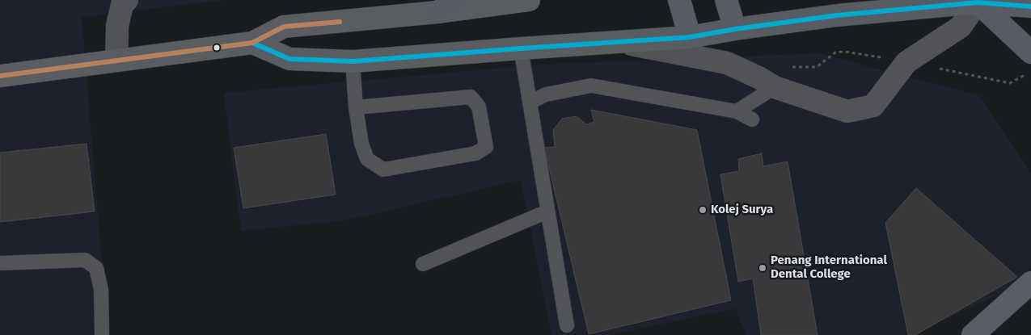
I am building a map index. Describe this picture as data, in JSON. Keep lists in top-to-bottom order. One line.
{"places":["Kolej Surya","Penang International Dental College"]}
